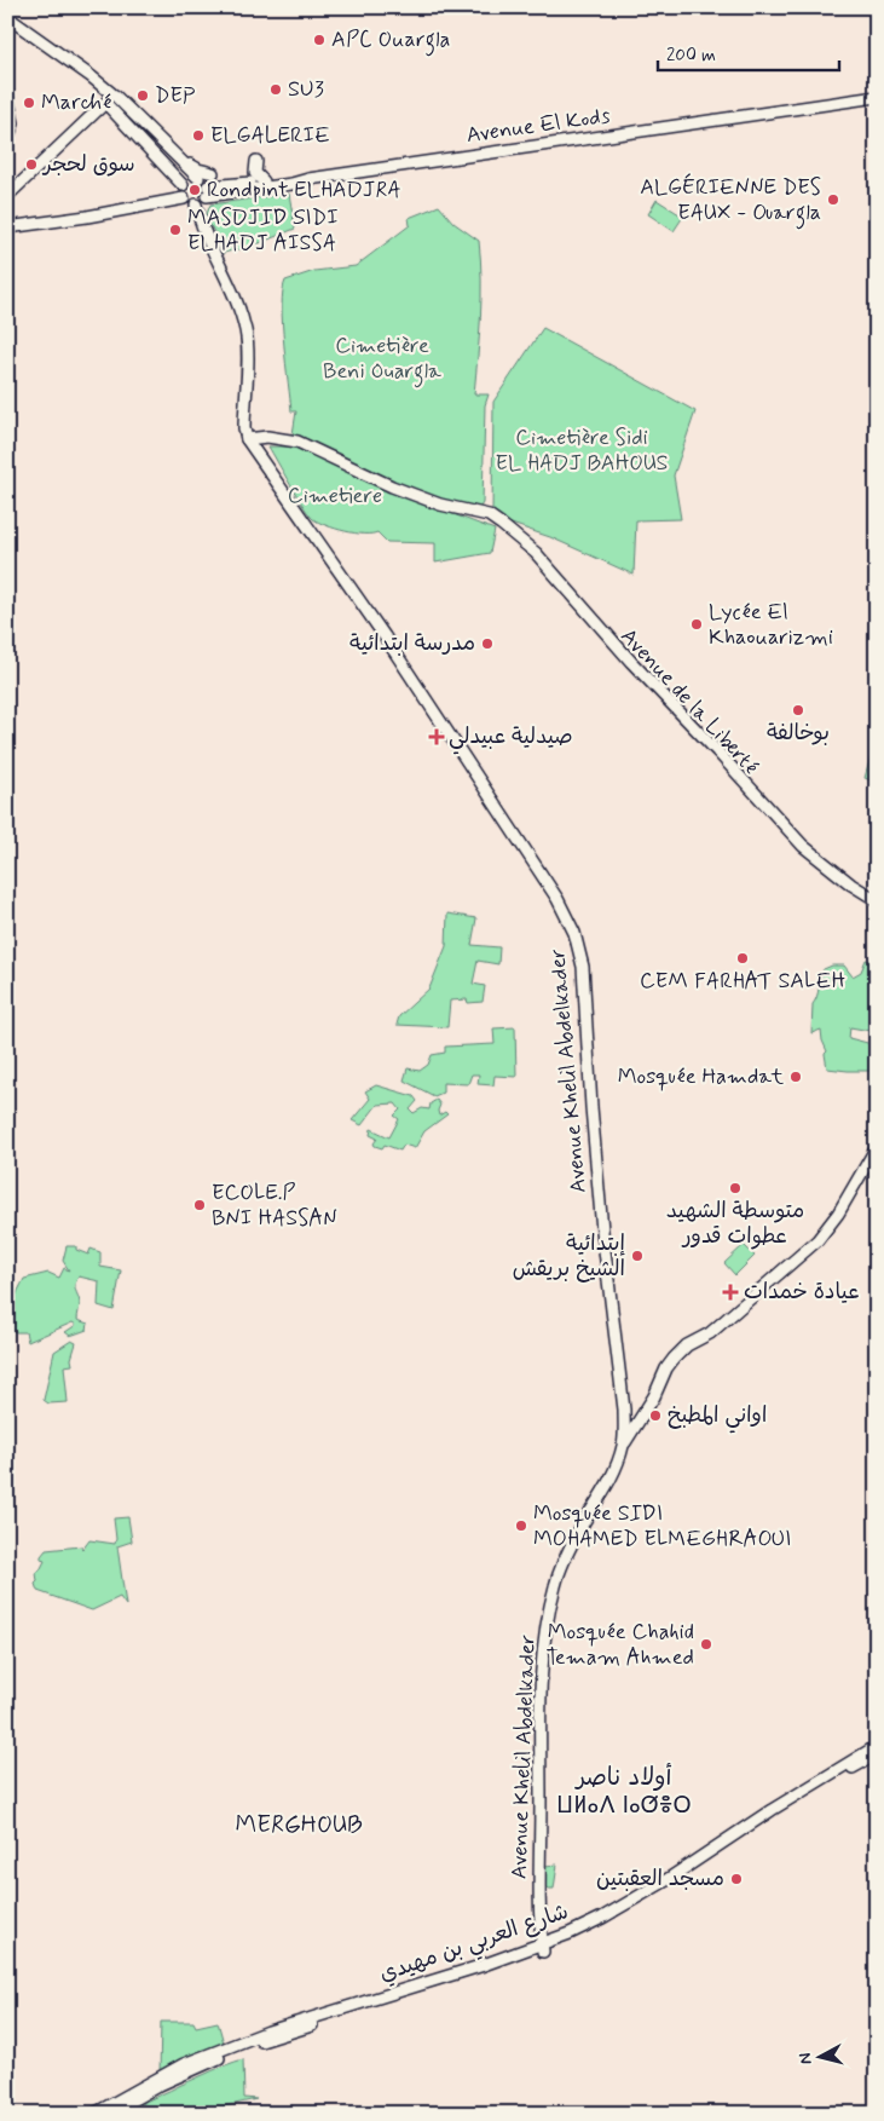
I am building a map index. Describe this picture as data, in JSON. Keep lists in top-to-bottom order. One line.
{"streets":{"street":["Avenue El Kods","Avenue de la Liberté","Avenue Khelil Abdelkader","شارع العربي بن مهيدي"]},"crossings":[["Avenue de la Liberté","Avenue Khelil Abdelkader"],["Avenue Khelil Abdelkader","شارع العربي بن مهيدي"]],"districts":["أولاد ناصر ⵡⵍⴰⴷ ⵏⴰⵚⴻⵔ","MERGHOUB"],"parks":["Cimetière Beni Ouargla","Cimetière Sidi EL HADJ BAHOUS","Cimetiere"],"places":{"other":["APC Ouargla","SU3","DEP","Marché","ELGALERIE","سوق لحجر","Rondpint ELHADJRA","ALGÉRIENNE DES EAUX - Ouargla","MASDJID SIDI ELHADJ AISSA","Lycée El Khaouarizmi","مدرسة ابتدائية","بوخالفة","CEM FARHAT SALEH","Mosquée Hamdat","متوسطة الشهيد عطوات قدور","ECOLE.P BNI HASSAN","إبتدائية الشيخ بريقش","اواني المطبخ","Mosquée SIDI MOHAMED ELMEGHRAOUI","Mosquée Chahid Temam Ahmed","مسجد العقبتين"],"health":["صيدلية عبيدلي","عيادة خمدات"]},"scale_bar":"200 m","north":"left"}
